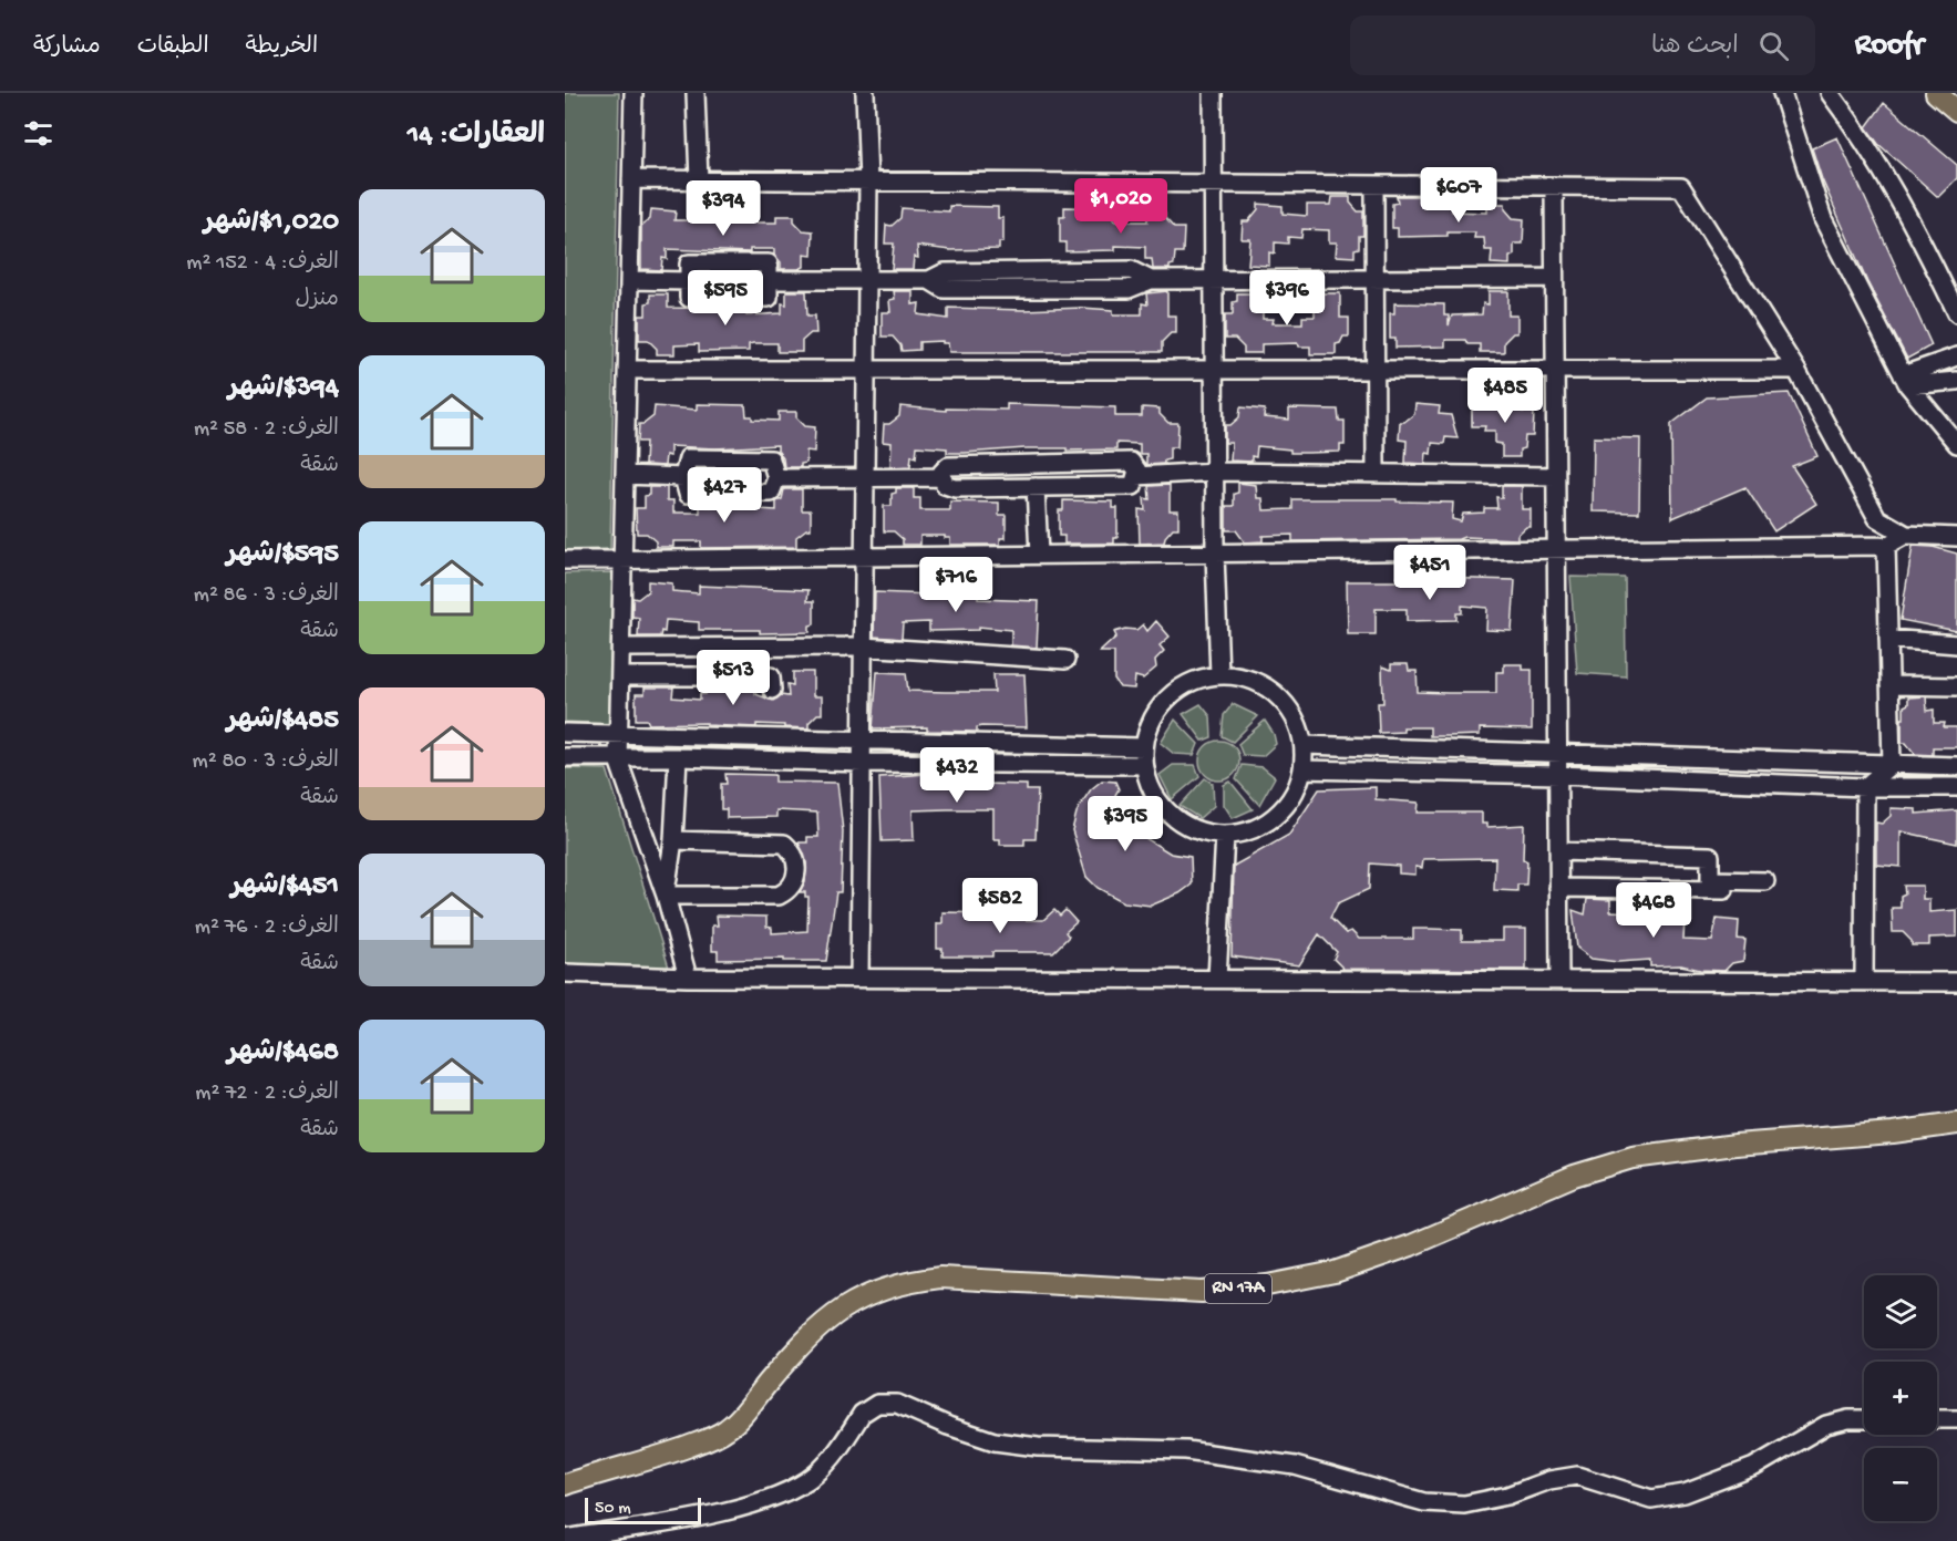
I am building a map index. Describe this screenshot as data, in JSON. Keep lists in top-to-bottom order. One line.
{"streets":{"main road":["RN 17A"]},"scale_bar":"50 m","page":{"header":"Roofr","search":"ابحث هنا","nav":["الخريطة","الطبقات","مشاركة"],"heading":"العقارات: 14","price":["$607","$1,020","$394","$595","$396","$485","$427","$451","$716","$513","$432","$395","$582","$468"],"list":[{"name":"$1,020/شهر","note":"الغرف: 4 · 152 m² · منزل"},{"name":"$394/شهر","note":"الغرف: 2 · 58 m² · شقة"},{"name":"$595/شهر","note":"الغرف: 3 · 86 m² · شقة"},{"name":"$485/شهر","note":"الغرف: 3 · 80 m² · شقة"},{"name":"$451/شهر","note":"الغرف: 2 · 76 m² · شقة"},{"name":"$468/شهر","note":"الغرف: 2 · 72 m² · شقة"}],"map_buttons":["+","−"],"scale":"50 m"}}
